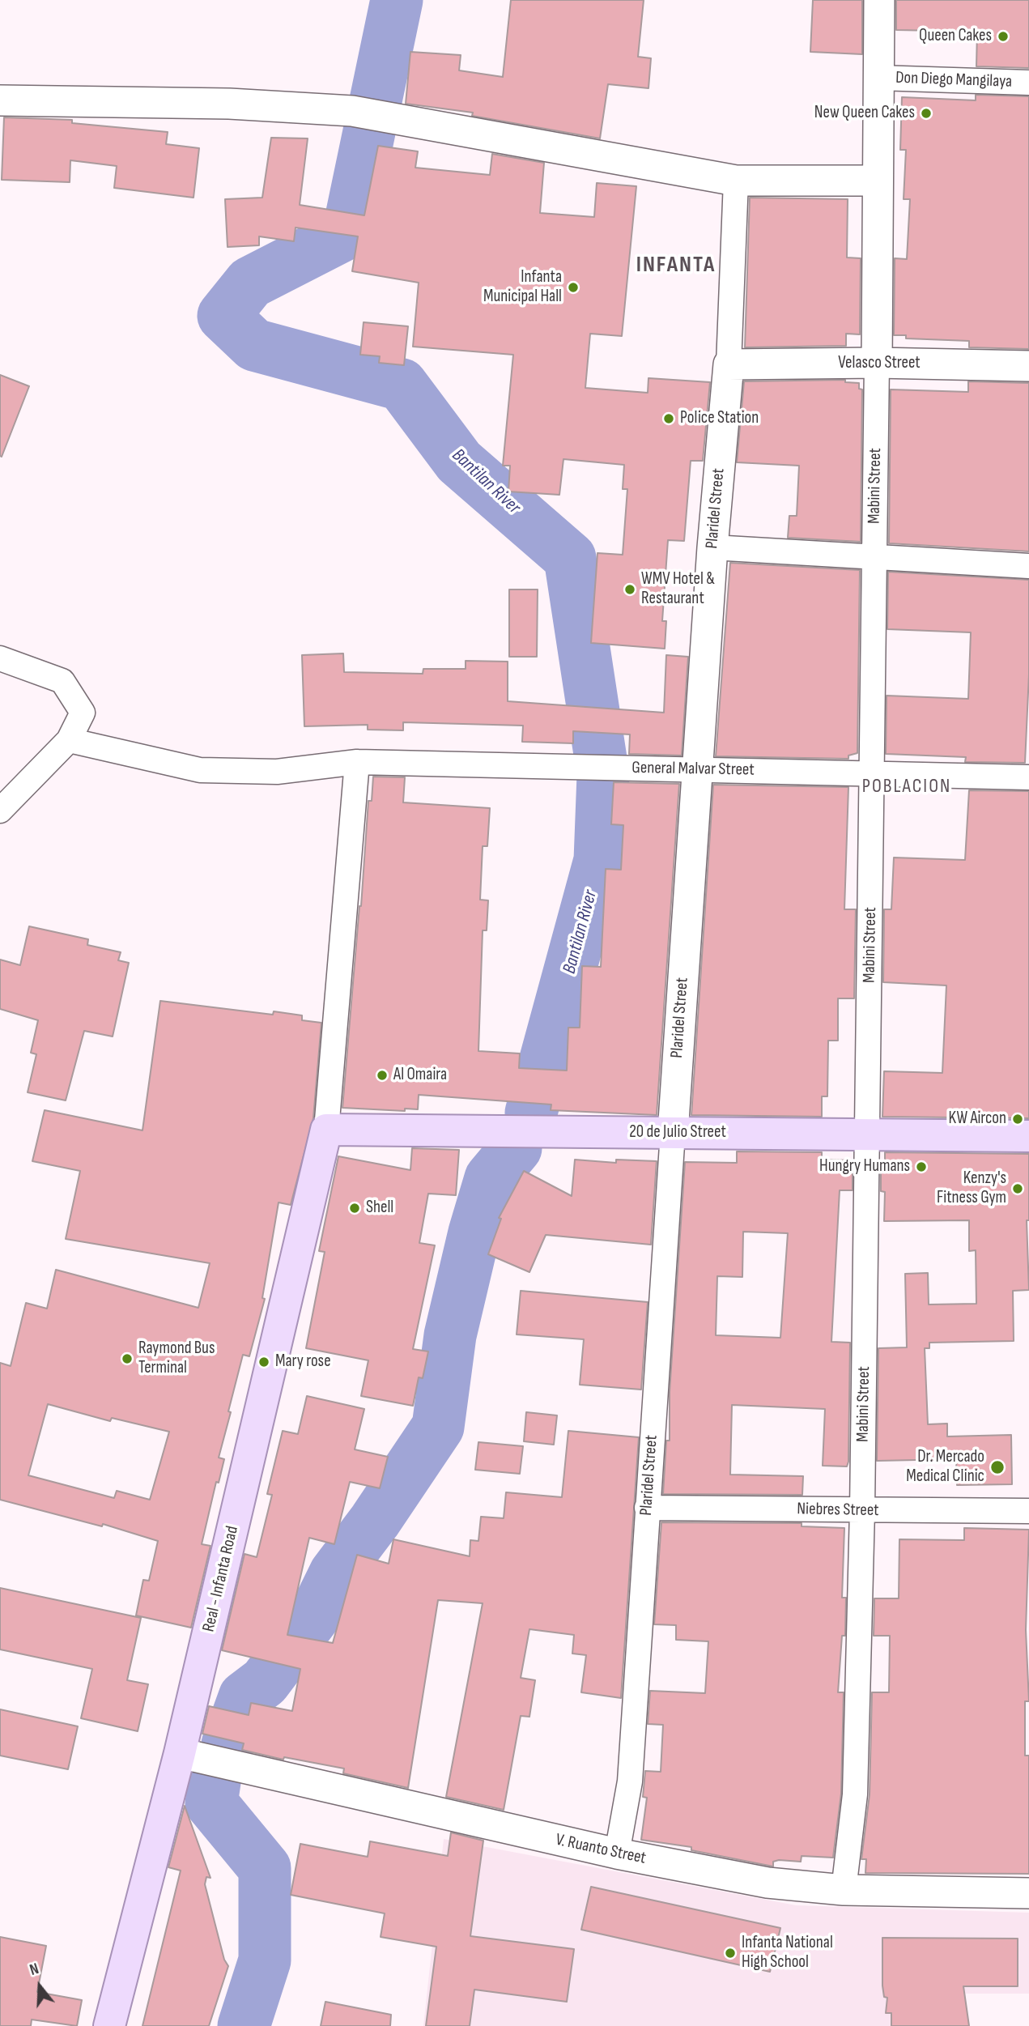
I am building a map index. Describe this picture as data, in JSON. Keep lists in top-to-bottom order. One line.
{"streets":{"main road":["20 de Julio Street","Real - Infanta Road"],"street":["Don Diego Mangilaya","Velasco Street","Mabini Street","Plaridel Street","General Malvar Street","Niebres Street","V. Ruanto Street"]},"crossings":[["Don Diego Mangilaya","Mabini Street"],["Velasco Street","Mabini Street"],["Velasco Street","Plaridel Street"],["Mabini Street","General Malvar Street"],["Mabini Street","20 de Julio Street"],["Mabini Street","Niebres Street"],["Mabini Street","V. Ruanto Street"],["Plaridel Street","General Malvar Street"],["Plaridel Street","20 de Julio Street"],["Plaridel Street","Niebres Street"],["Plaridel Street","V. Ruanto Street"],["20 de Julio Street","Real - Infanta Road"],["Real - Infanta Road","V. Ruanto Street"]],"districts":["INFANTA","POBLACION"],"water":["Bantilan River"],"places":["Queen Cakes","New Queen Cakes","Infanta Municipal Hall","Police Station","WMV Hotel & Restaurant","Al Omaira","KW Aircon","Hungry Humans","Kenzy's Fitness Gym","Shell","Raymond Bus Terminal","Mary rose","Dr. Mercado Medical Clinic","Infanta National High School"],"north":"top"}
